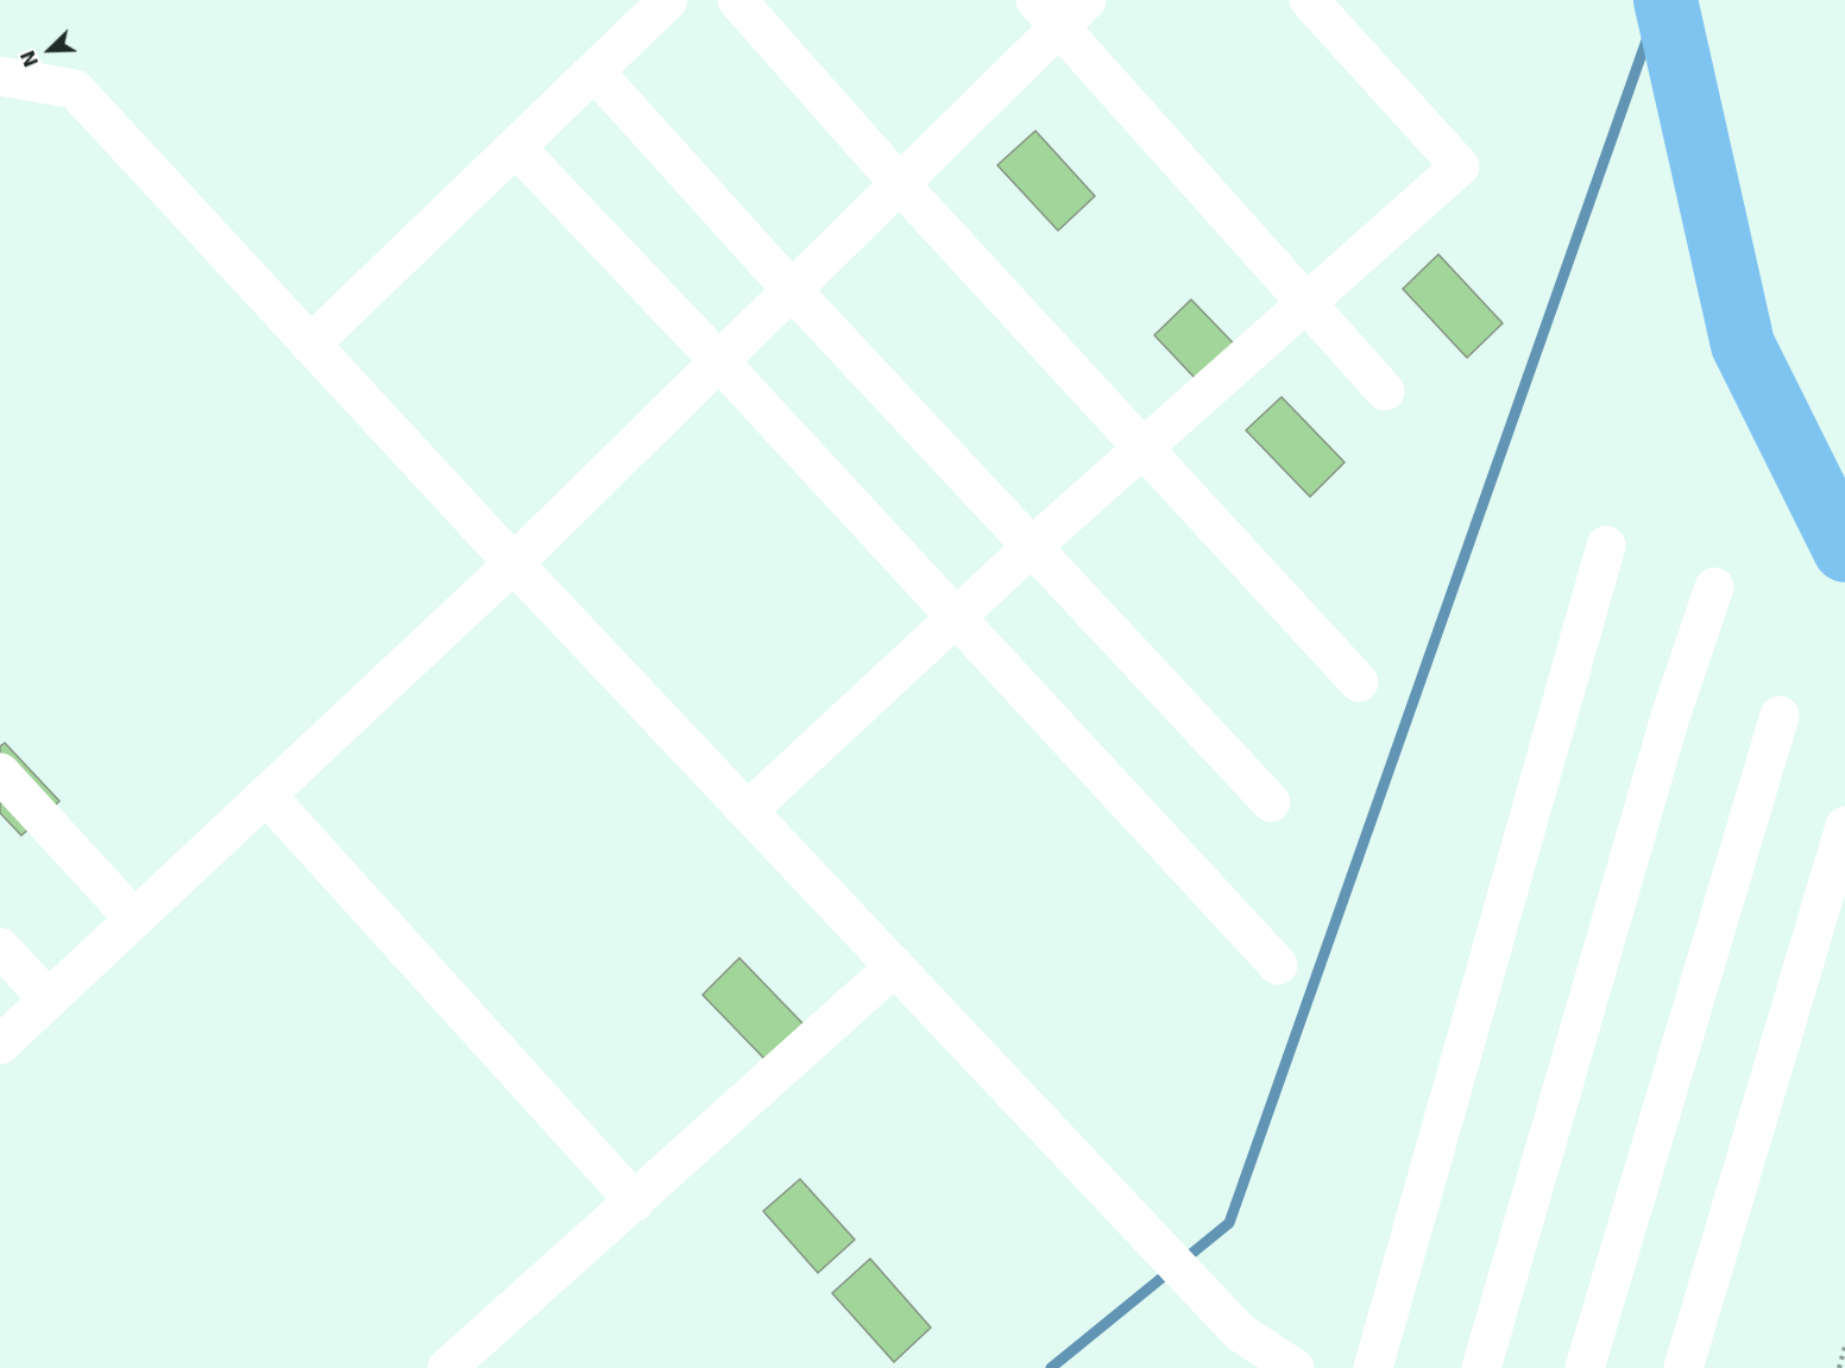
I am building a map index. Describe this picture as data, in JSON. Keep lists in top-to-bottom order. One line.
{"north":"bottom left"}
